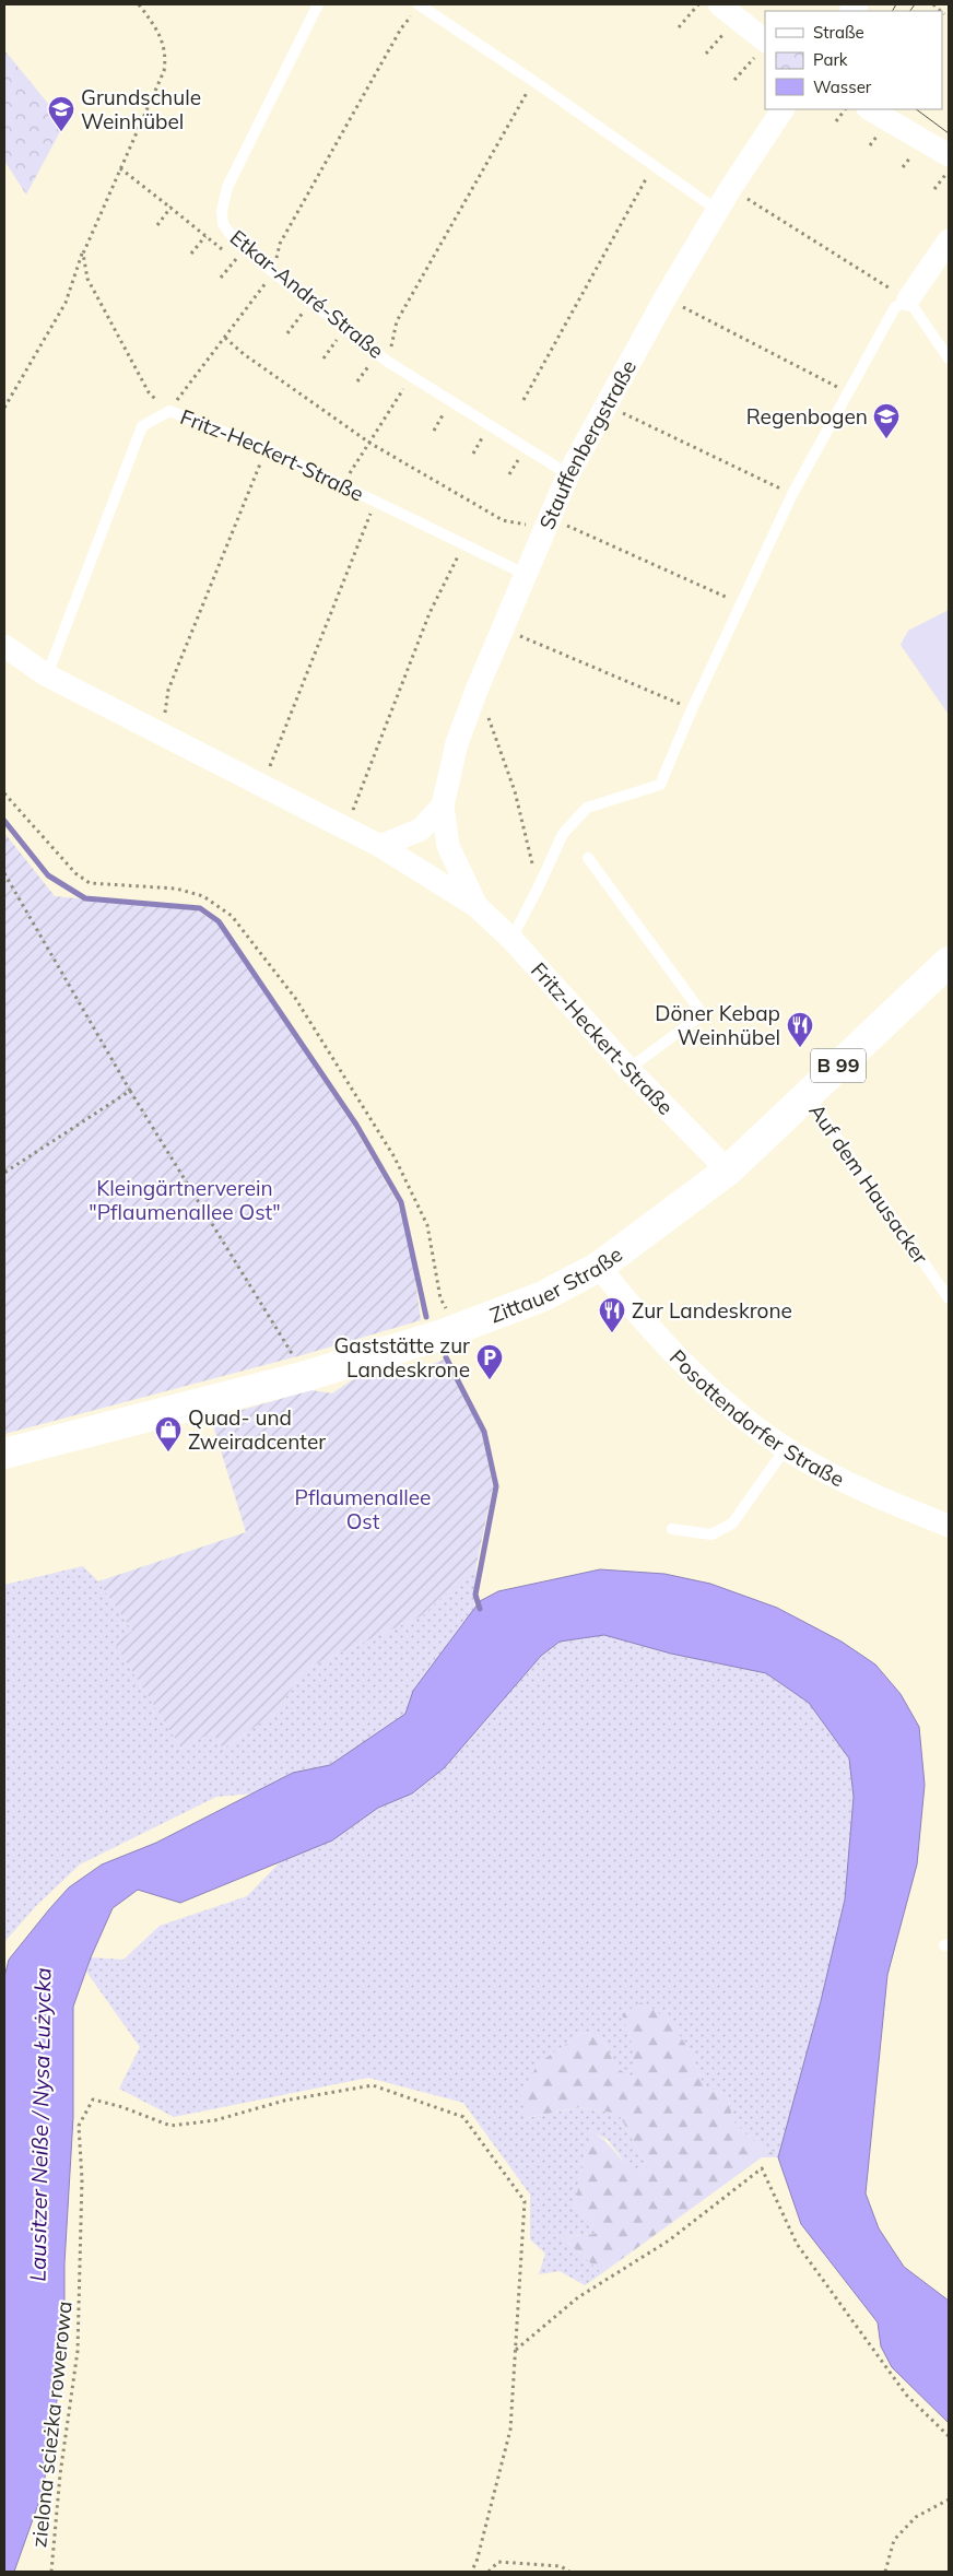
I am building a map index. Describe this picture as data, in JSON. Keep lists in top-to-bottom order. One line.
{"streets":{"main road":["B 99","Zittauer Straße"],"street":["Stauffenbergstraße","Fritz-Heckert-Straße","Posottendorfer Straße"],"lane":["Etkar-André-Straße","Auf dem Hausacker"],"path":["zielona ścieżka rowerowa"]},"crossings":[["Etkar-André-Straße","Stauffenbergstraße"],["Stauffenbergstraße","Fritz-Heckert-Straße"],["Fritz-Heckert-Straße","Zittauer Straße"],["Auf dem Hausacker","Zittauer Straße"],["Zittauer Straße","Posottendorfer Straße"]],"water":["Lausitzer Neiße / Nysa Łużycka"],"parks":["Kleingärtnerverein \"Pflaumenallee Ost\"","Pflaumenallee Ost"],"places":{"school or university":["Grundschule Weinhübel","Regenbogen"],"restaurant":["Döner Kebap Weinhübel","Zur Landeskrone"],"parking":["Gaststätte zur Landeskrone"],"shop":["Quad- und Zweiradcenter"]},"legend":["Straße","Park","Wasser"]}
